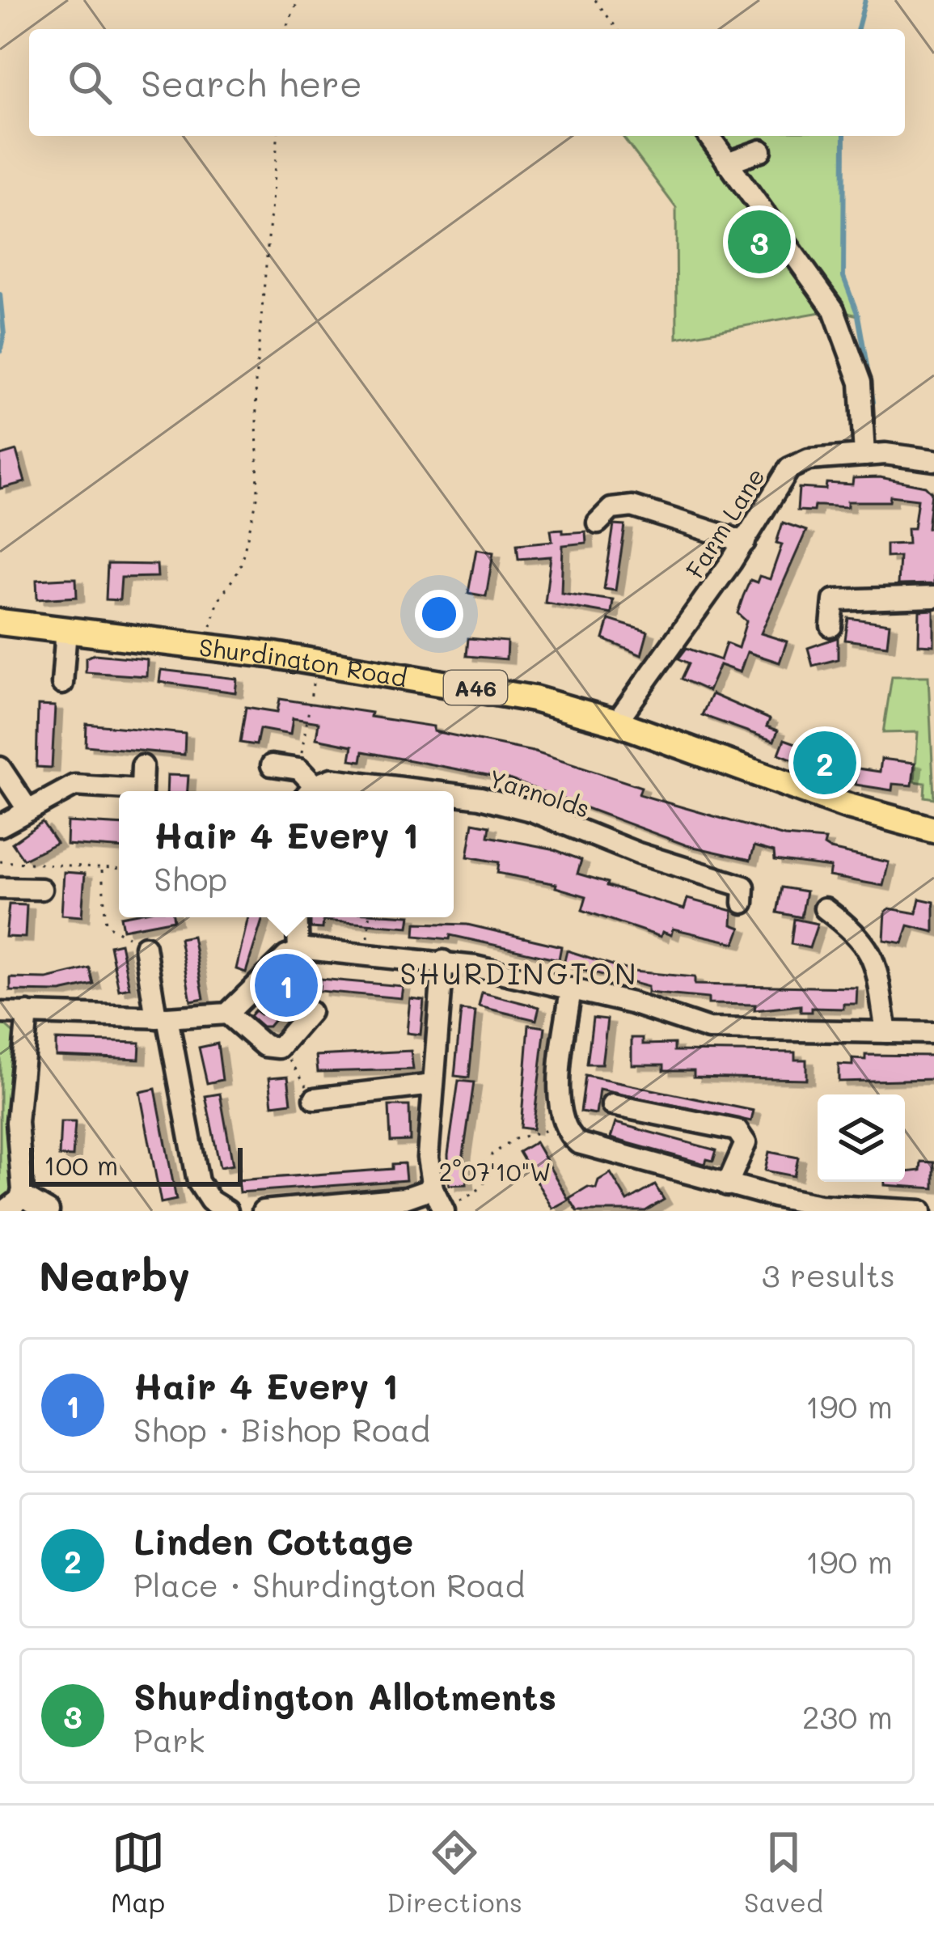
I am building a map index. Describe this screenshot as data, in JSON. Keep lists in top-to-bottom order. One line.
{"streets":{"main road":["Shurdington Road","A46"],"street":["Farm Lane","Yarnolds"]},"crossings":[["Farm Lane","Shurdington Road"]],"districts":["SHURDINGTON"],"scale_bar":"100 m","page":{"search":"Search here","pins":["3","2","1"],"popup":["Hair 4 Every 1","Shop"],"scale":"100 m","heading":["Nearby","3 results"],"list":[{"mark":"1","name":"Hair 4 Every 1","note":"Shop · Bishop Road","value":"190 m"},{"mark":"2","name":"Linden Cottage","note":"Place · Shurdington Road","value":"190 m"},{"mark":"3","name":"Shurdington Allotments","note":"Park","value":"230 m"}],"nav":["Map","Directions","Saved"]},"coordinates":["2°07'10\"W"]}
